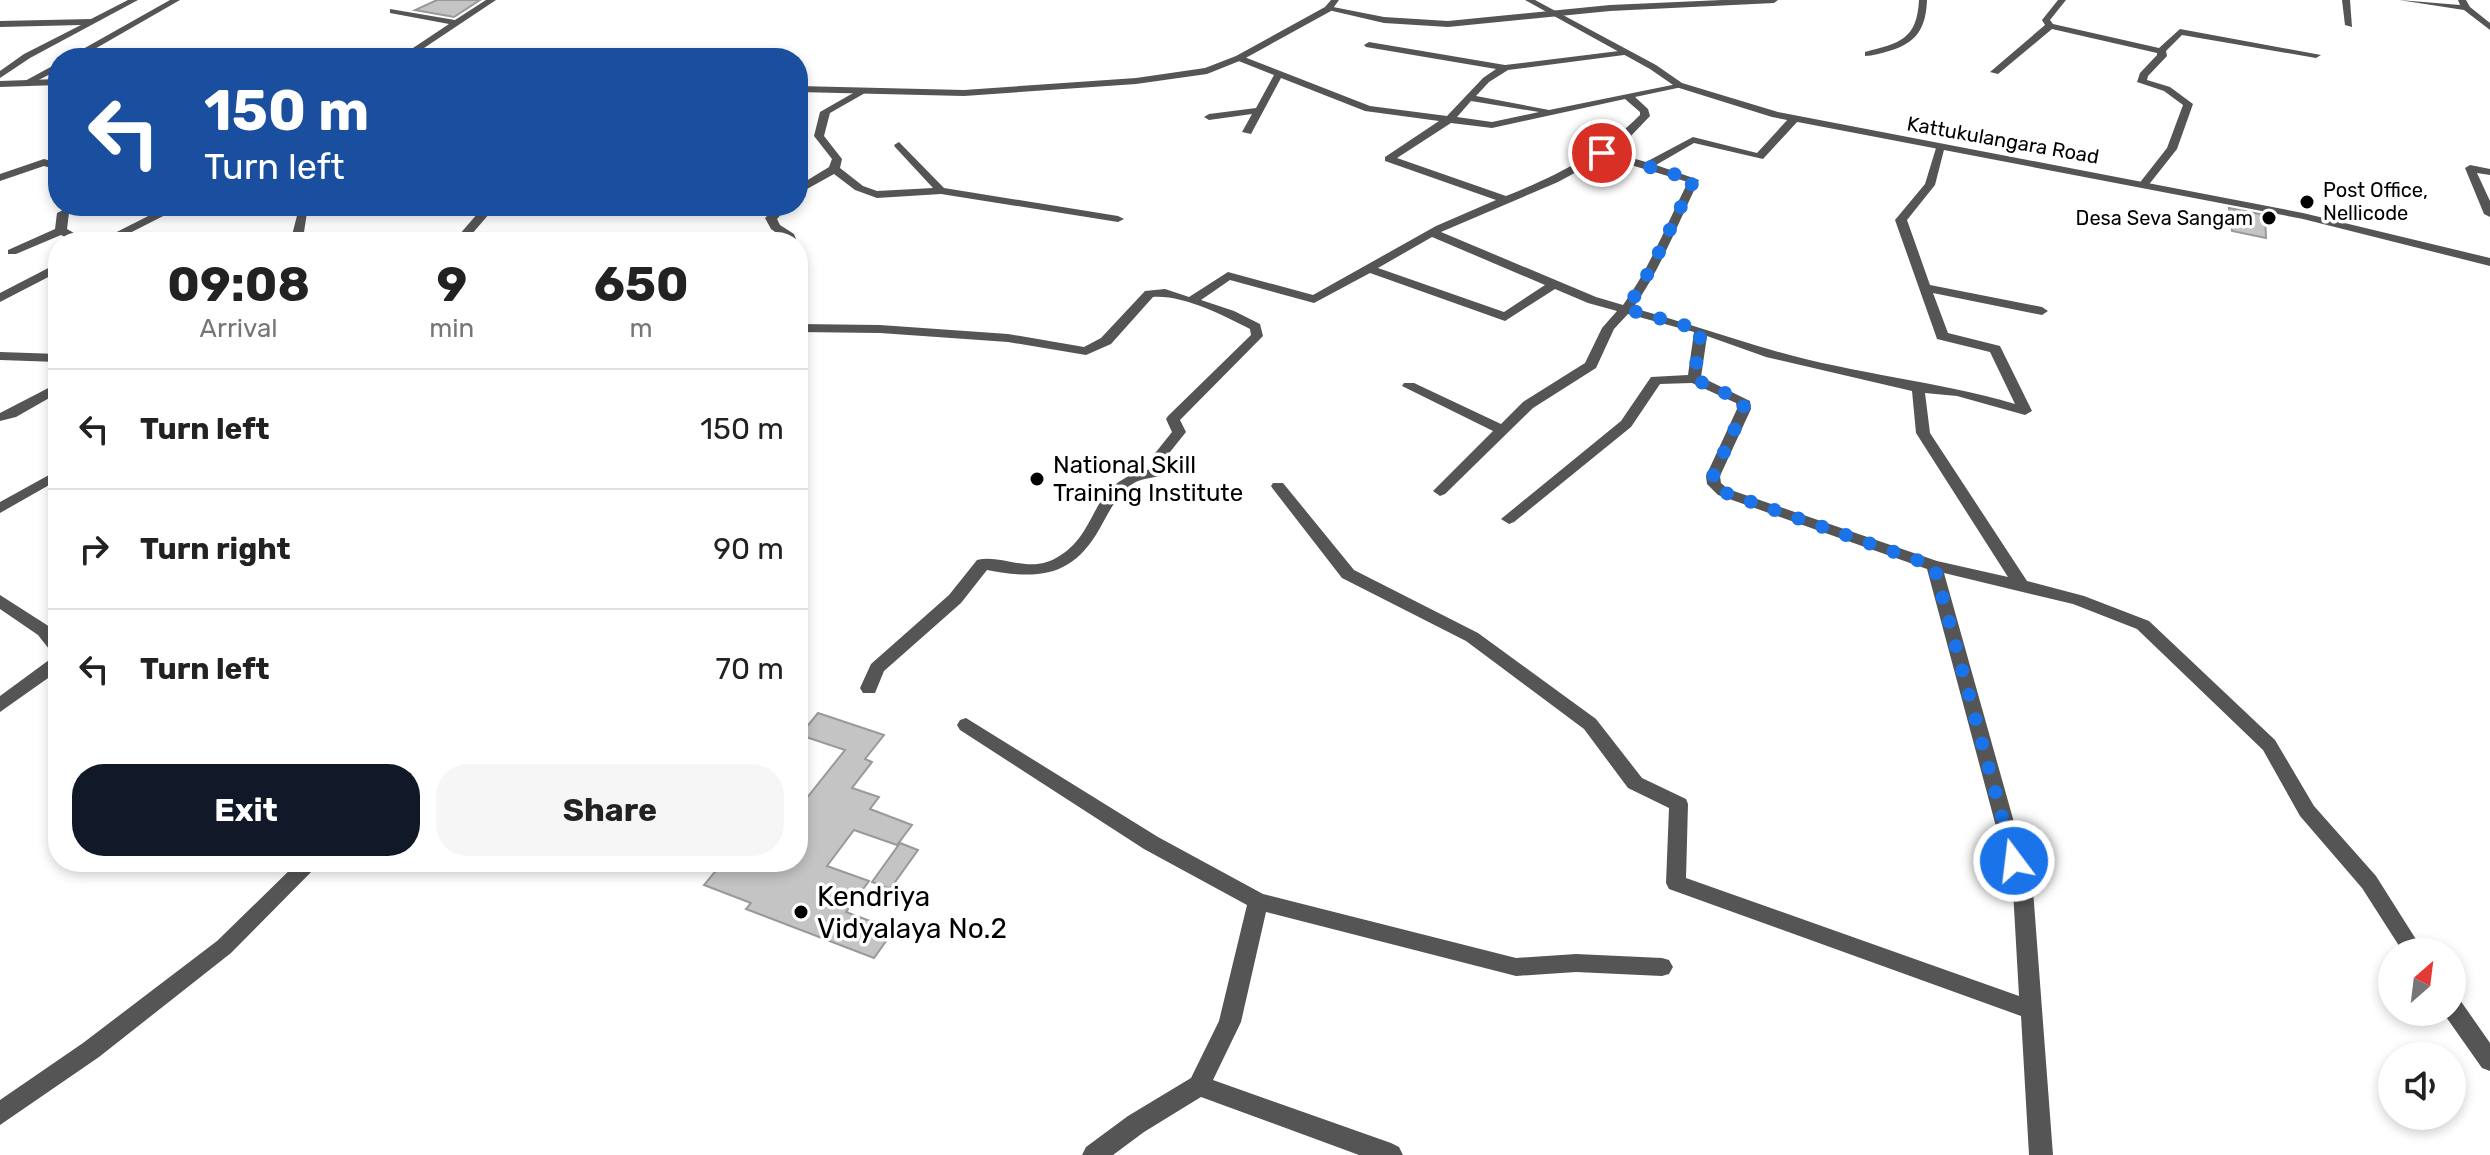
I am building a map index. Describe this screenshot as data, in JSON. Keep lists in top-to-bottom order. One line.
{"streets":{"street":["Kattukulangara Road"]},"places":["Post Office, Nellicode","Desa Seva Sangam","National Skill Training Institute","Kendriya Vidyalaya No.2"],"north":"top right","page":{"turn":["150 m","Turn left"],"eta":["09:08","Arrival","9","min","650","m"],"list":[{"name":"Turn left","value":"150 m"},{"name":"Turn right","value":"90 m"},{"name":"Turn left","value":"70 m"}],"buttons":["Exit","Share"]}}
